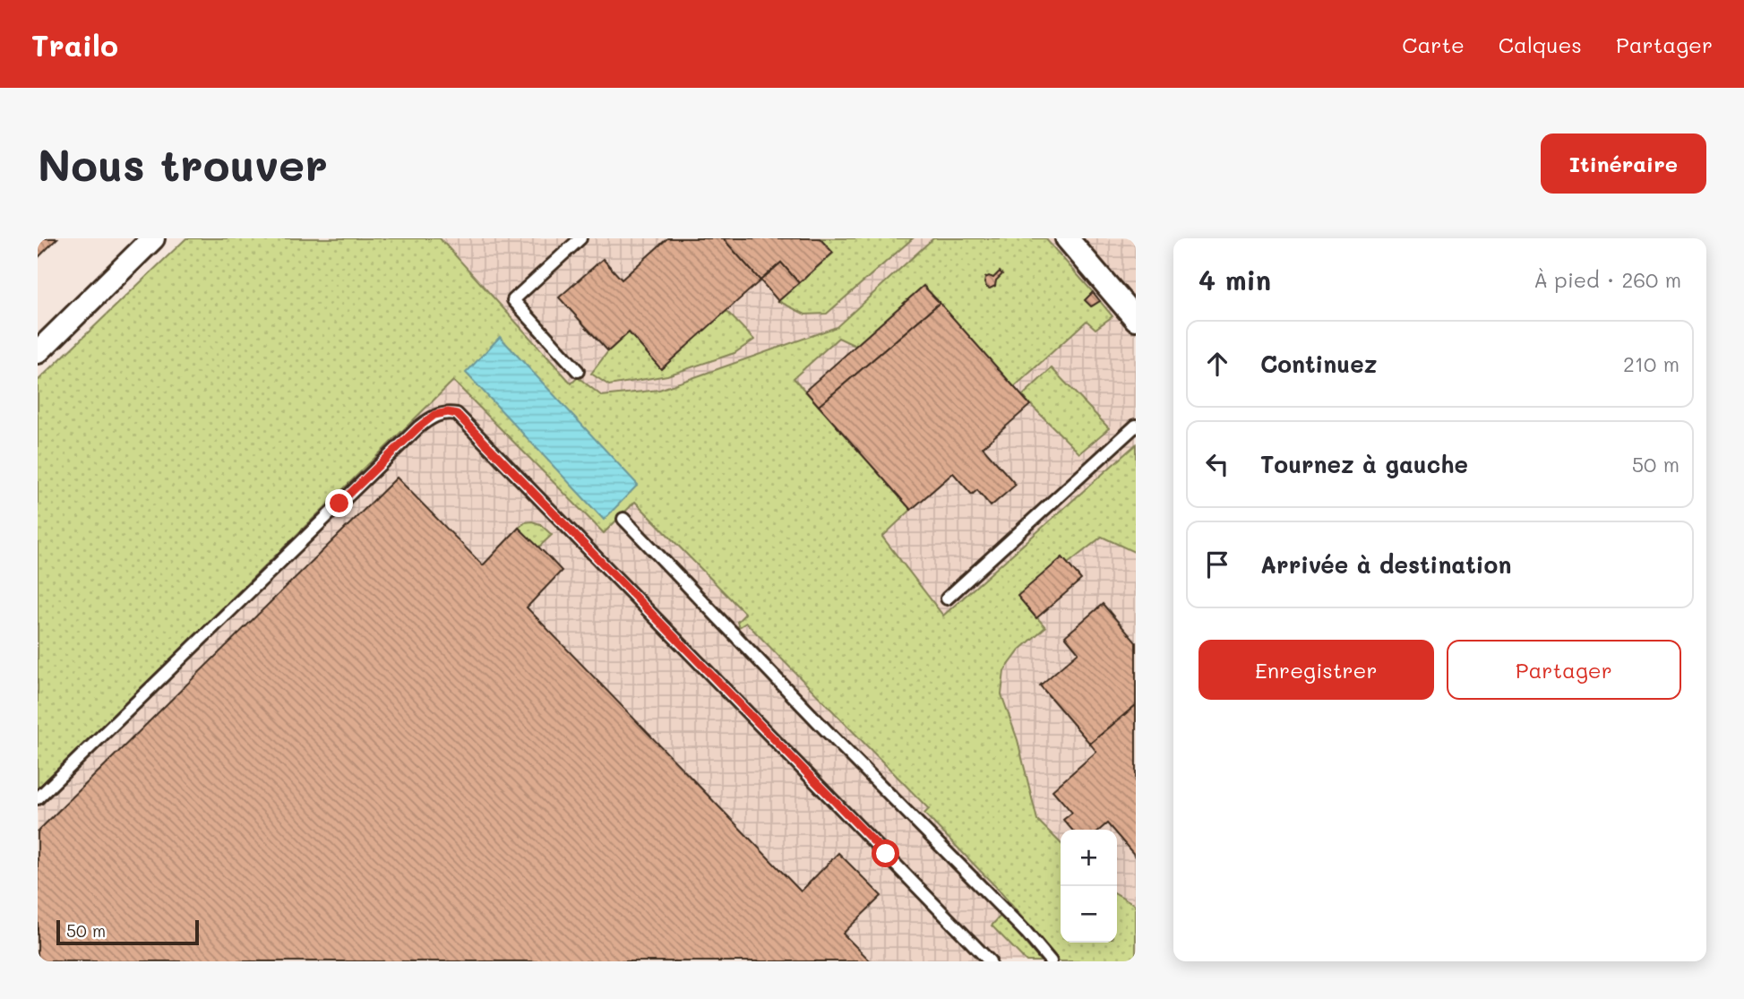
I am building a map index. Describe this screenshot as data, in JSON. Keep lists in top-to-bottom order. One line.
{"scale_bar":"50 m","page":{"header":"Trailo","nav":["Carte","Calques","Partager"],"buttons":["Itinéraire",["Enregistrer","Partager"]],"title":"Nous trouver","heading":["4 min","À pied · 260 m"],"list":[["Continuez","210 m"],["Tournez à gauche","50 m"],"Arrivée à destination"],"map_buttons":["+","−"],"scale":"50 m"}}
